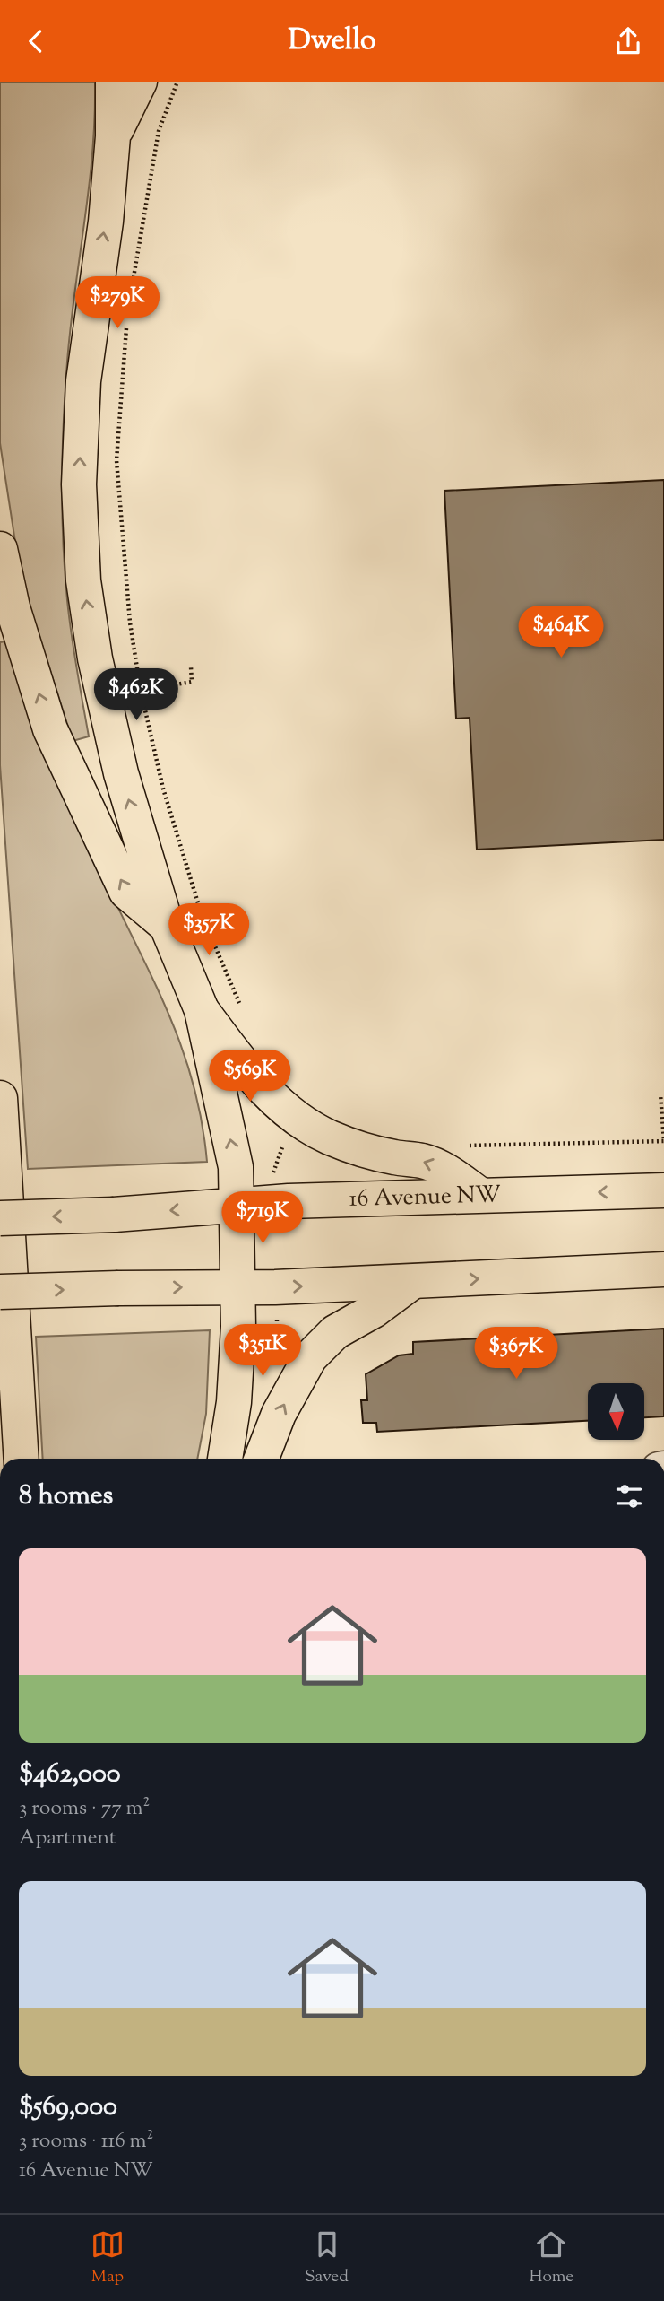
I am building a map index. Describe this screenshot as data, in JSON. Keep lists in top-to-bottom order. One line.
{"streets":{"main road":["16 Avenue NW"]},"north":"bottom","page":{"header":"Dwello","price":["$279K","$464K","$462K","$357K","$569K","$719K","$351K","$367K"],"heading":"8 homes","list":[{"name":"$462,000","note":"3 rooms · 77 m² · Apartment"},{"name":"$569,000","note":"3 rooms · 116 m² · 16 Avenue NW"}],"tabs":["Map","Saved","Home"]}}
